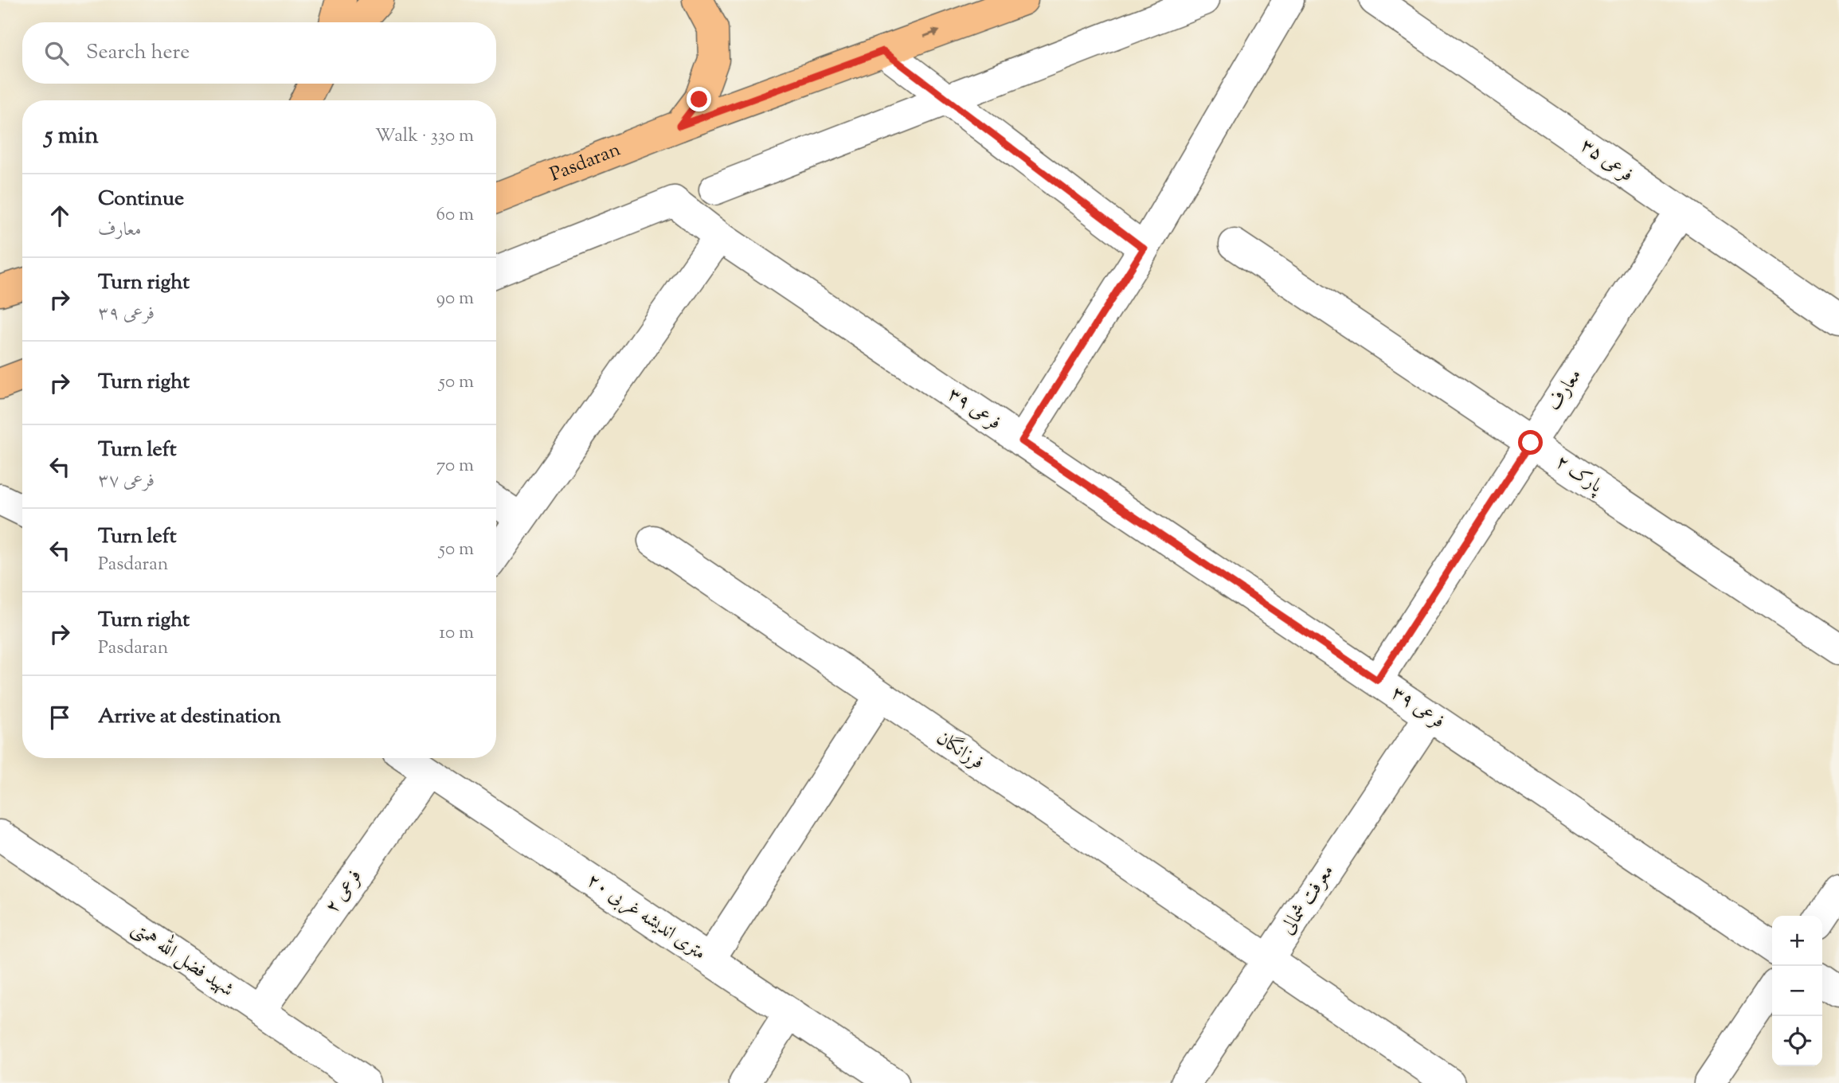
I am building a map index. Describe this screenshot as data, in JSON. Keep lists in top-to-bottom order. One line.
{"streets":{"main road":["Pasdaran"],"street":["فرعی ۳۵","معارف","فرعی ۳۹","پارک ۲","فرزانگان","فرعی ۲","معرفت شمالی","۲۰ متری اندیشه غربی","شهید فضل الله همتی"]},"crossings":[["فرعی ۳۵","معارف"],["معارف","فرعی ۳۹"],["معارف","پارک ۲"],["فرعی ۳۹","معرفت شمالی"],["فرزانگان","معرفت شمالی"],["فرعی ۲","۲۰ متری اندیشه غربی"],["فرعی ۲","شهید فضل الله همتی"]],"page":{"search":"Search here","heading":["5 min","Walk · 330 m"],"list":[["Continue","معارف","60 m"],["Turn right","فرعی ۳۹","90 m"],["Turn right","50 m"],["Turn left","فرعی ۳۷","70 m"],["Turn left","Pasdaran","50 m"],["Turn right","Pasdaran","10 m"],"Arrive at destination"],"map_buttons":["+","−"]}}
